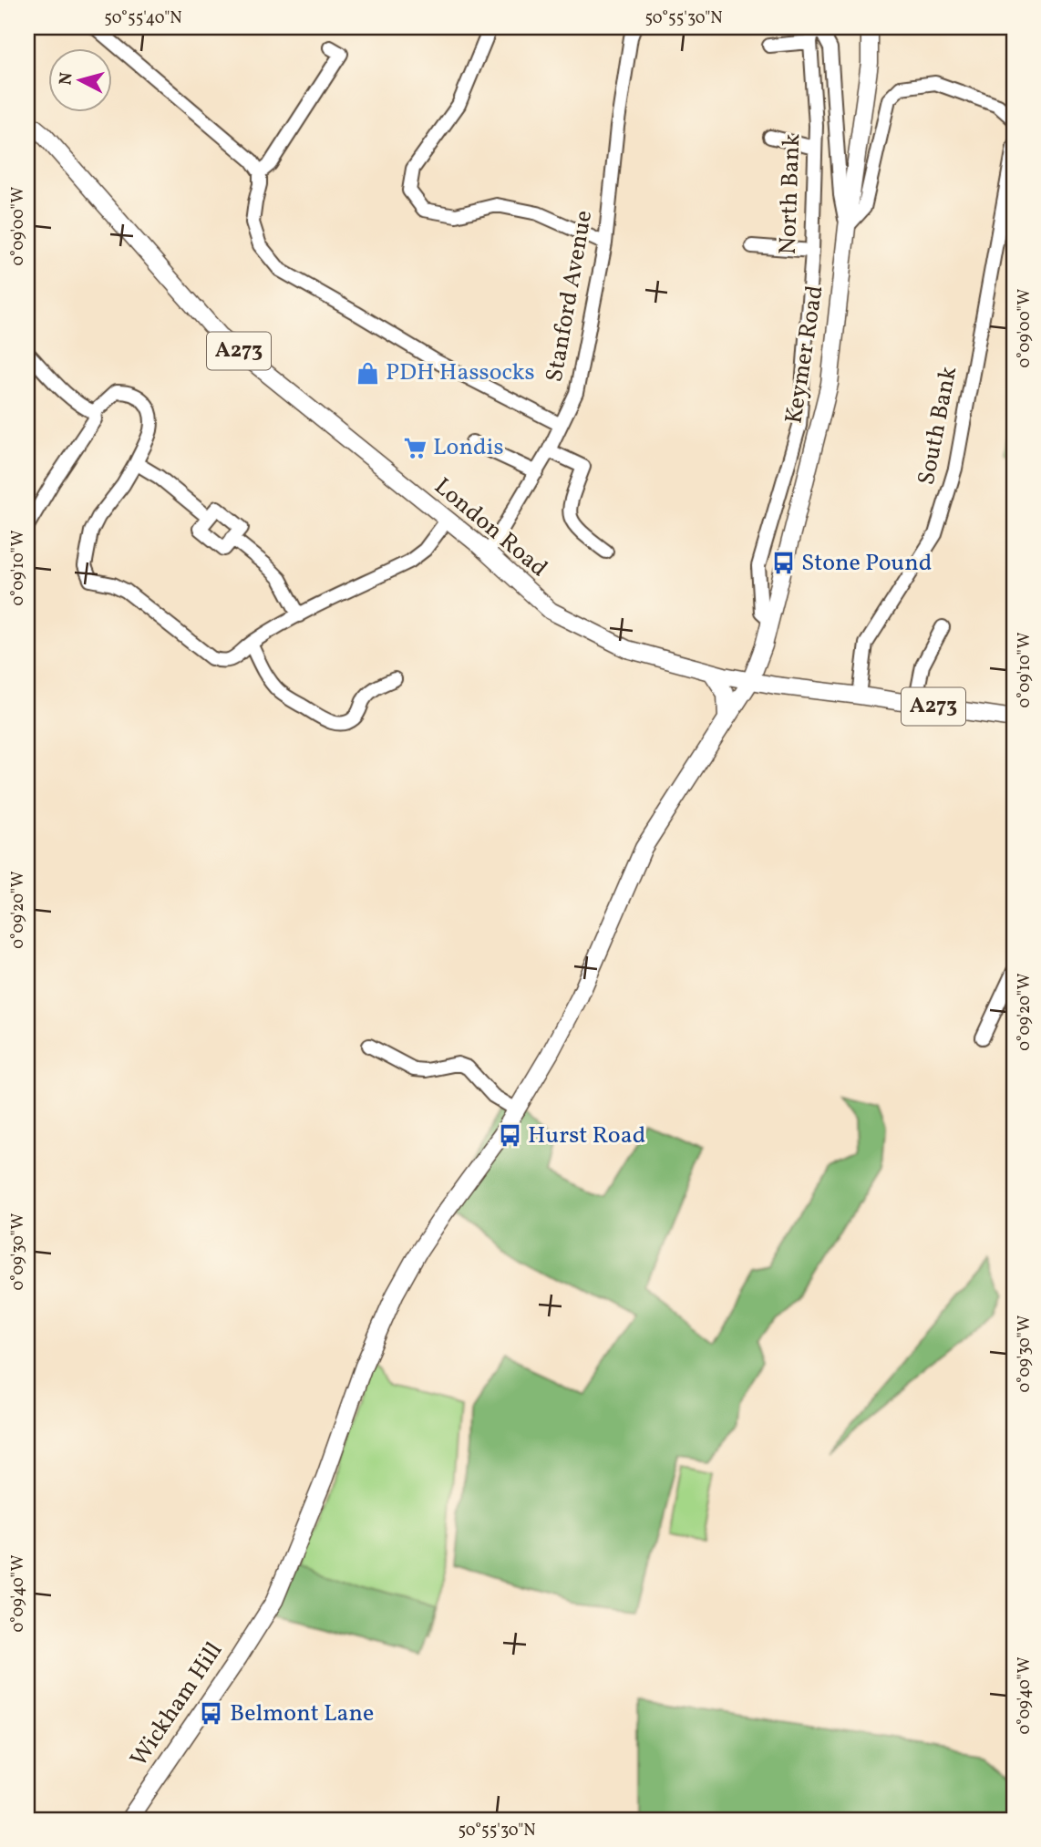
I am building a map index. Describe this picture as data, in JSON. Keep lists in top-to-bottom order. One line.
{"streets":{"main road":["A273","Keymer Road","London Road","Wickham Hill"],"street":["North Bank","Stanford Avenue","South Bank"]},"crossings":[["North Bank","Keymer Road"],["Stanford Avenue","London Road"],["A273","Keymer Road"],["A273","South Bank"],["A273","London Road"],["Keymer Road","London Road"]],"places":{"shop":["PDH Hassocks"],"supermarket":["Londis"],"bus stop":["Stone Pound","Hurst Road","Belmont Lane"]},"north":"left","coordinates":["50°55'40\"N","50°55'30\"N","0°09'00\"W","0°09'10\"W","0°09'20\"W","0°09'30\"W","0°09'40\"W"]}
